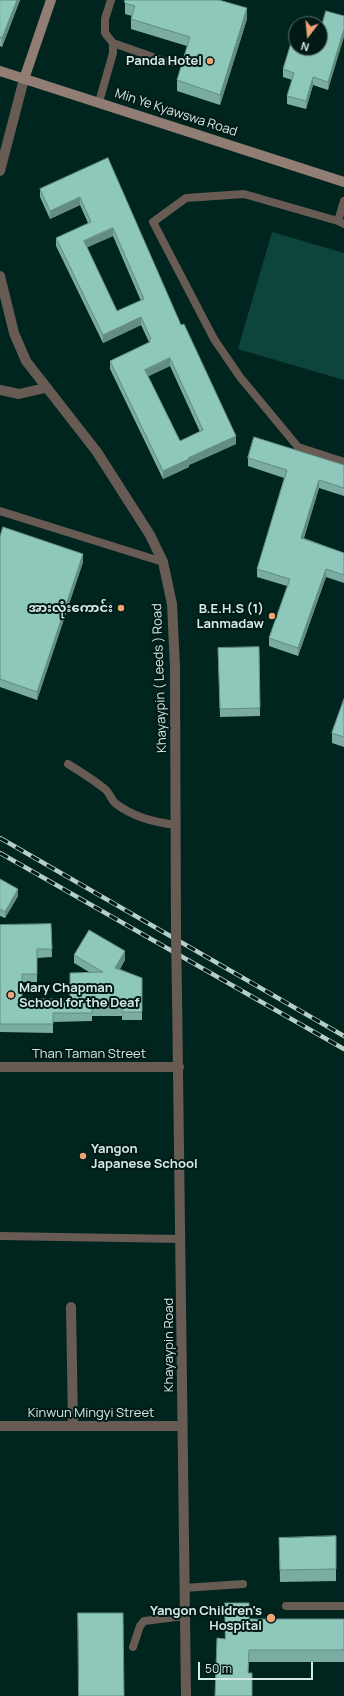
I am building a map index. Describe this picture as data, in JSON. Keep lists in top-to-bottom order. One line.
{"streets":{"main road":["Min Ye Kyawswa Road"],"street":["Khayaypin ( Leeds ) Road","Than Taman Street","Khayaypin Road","Kinwun Mingyi Street"]},"crossings":[["Khayaypin ( Leeds ) Road","Khayaypin Road"],["Than Taman Street","Khayaypin Road"],["Khayaypin Road","Kinwun Mingyi Street"]],"places":["Panda Hotel","အားလုံးကောင်း","B.E.H.S (1) Lanmadaw","Mary Chapman School for the Deaf","Yangon Japanese School","Yangon Children's Hospital"],"scale_bar":"50 m","north":"bottom"}
